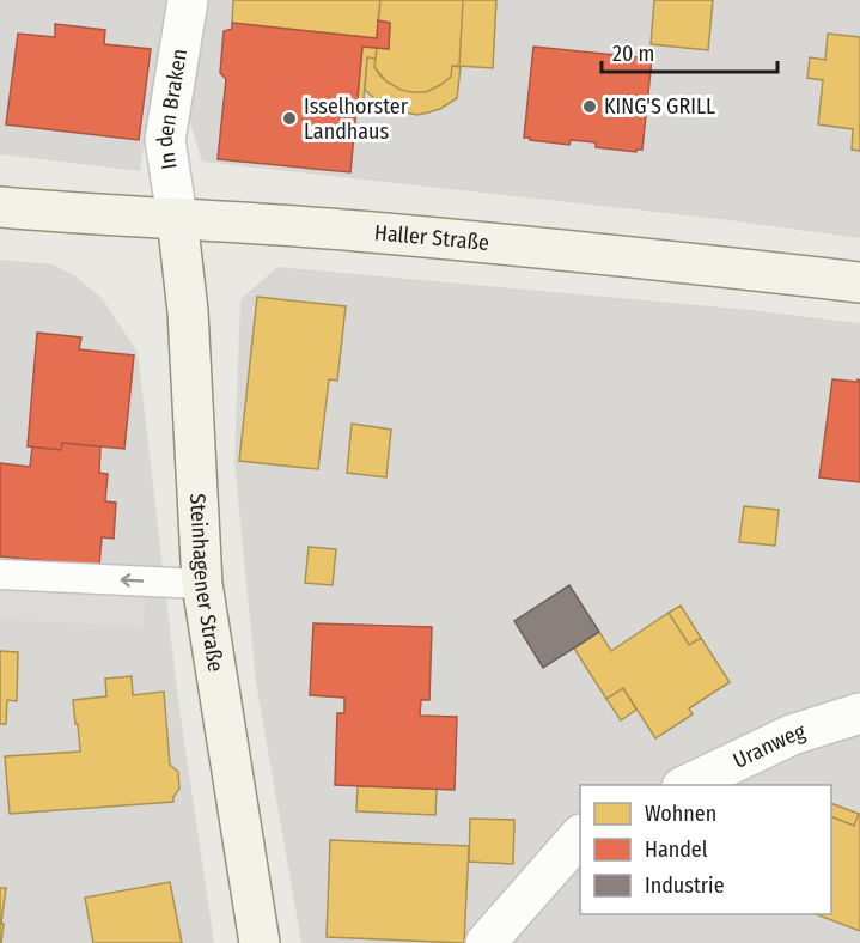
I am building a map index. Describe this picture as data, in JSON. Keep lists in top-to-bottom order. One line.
{"streets":{"street":["In den Braken","Haller Straße","Steinhagener Straße","Uranweg"]},"crossings":[["In den Braken","Haller Straße"],["In den Braken","Steinhagener Straße"],["Haller Straße","Steinhagener Straße"]],"places":["KING'S GRILL","Isselhorster Landhaus"],"legend":["Wohnen","Handel","Industrie"],"scale_bar":"20 m"}
